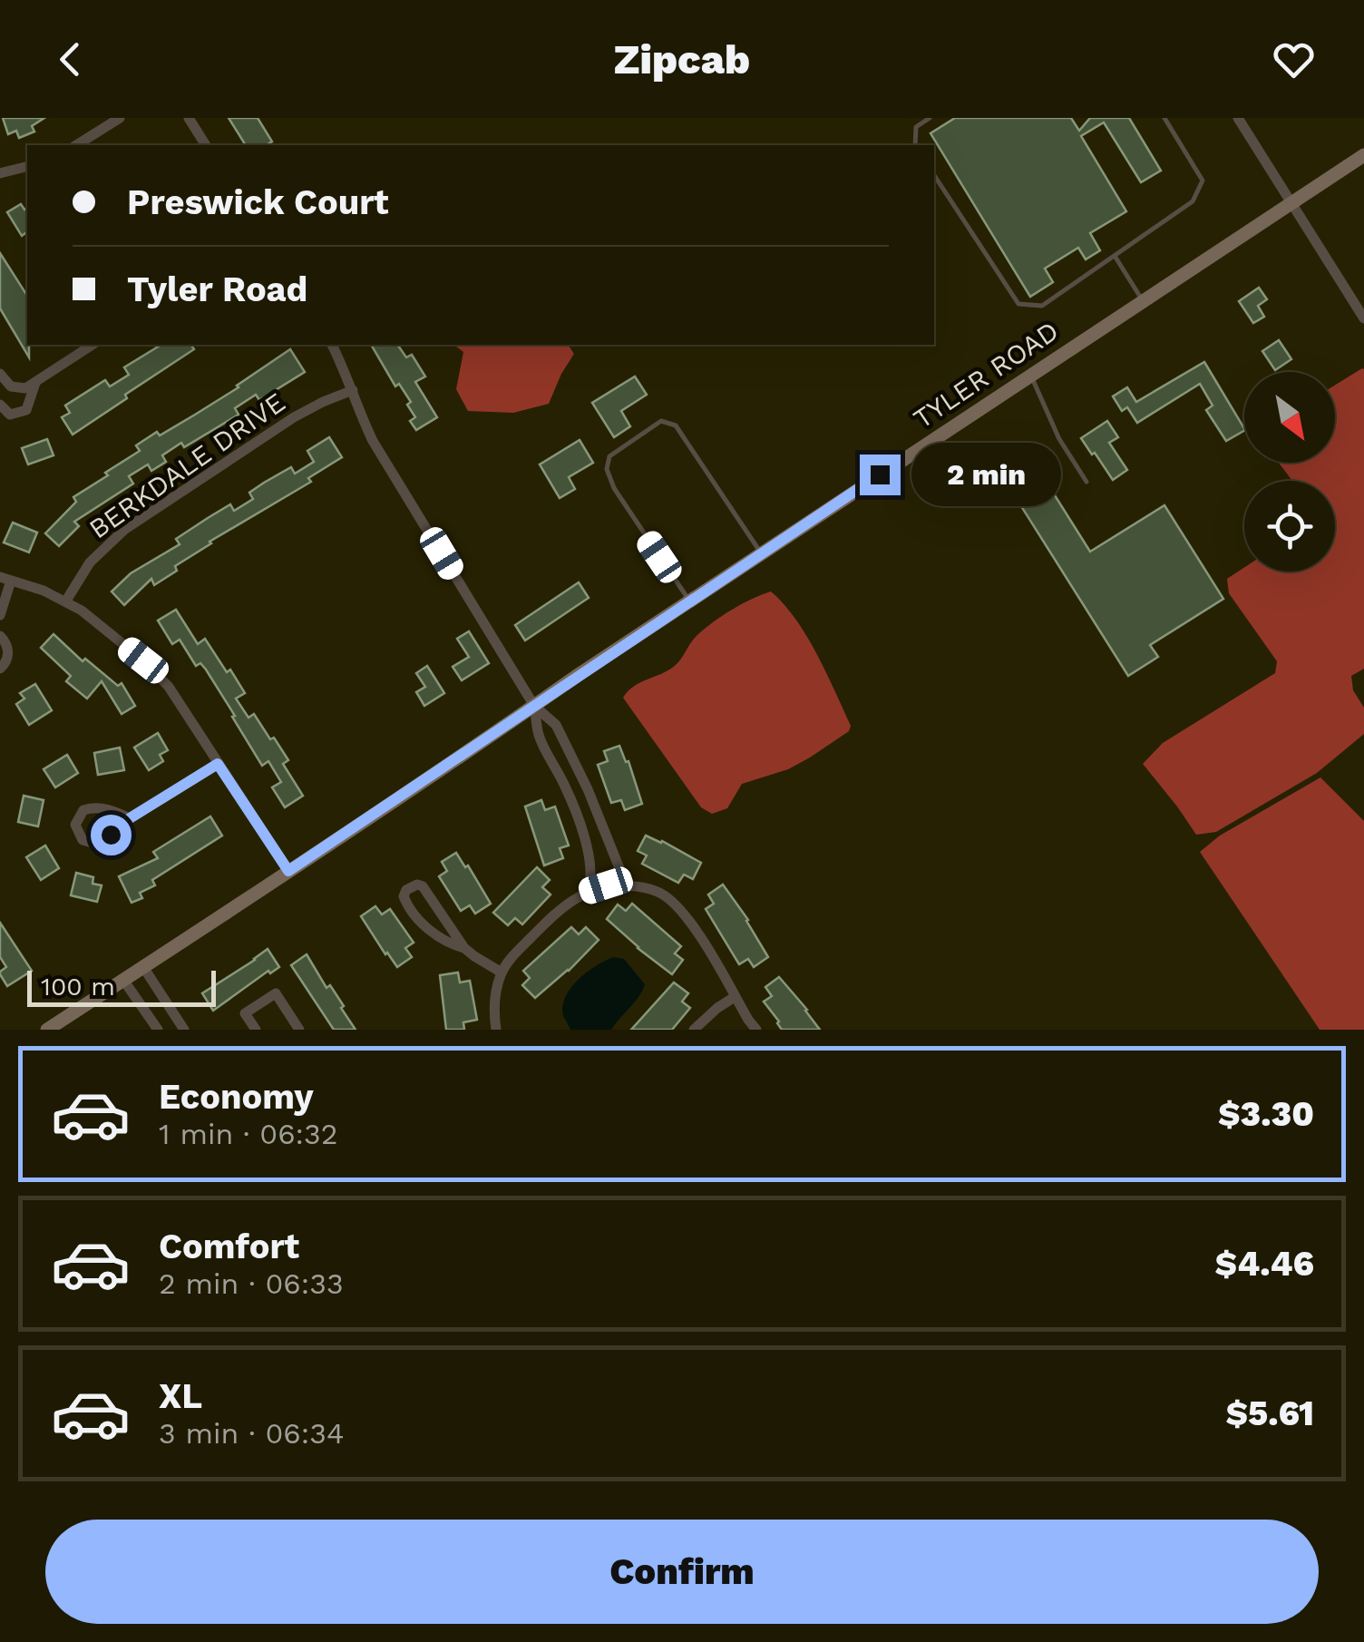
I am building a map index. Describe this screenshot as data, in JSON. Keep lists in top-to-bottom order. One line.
{"streets":{"street":["TYLER ROAD","BERKDALE DRIVE"]},"scale_bar":"100 m","north":"bottom right","page":{"header":"Zipcab","banner":["Preswick Court","Tyler Road"],"bubble":"2 min","scale":"100 m","list":[{"name":"Economy","note":"1 min · 06:32","value":"$3.30"},{"name":"Comfort","note":"2 min · 06:33","value":"$4.46"},{"name":"XL","note":"3 min · 06:34","value":"$5.61"}],"buttons":"Confirm"}}
